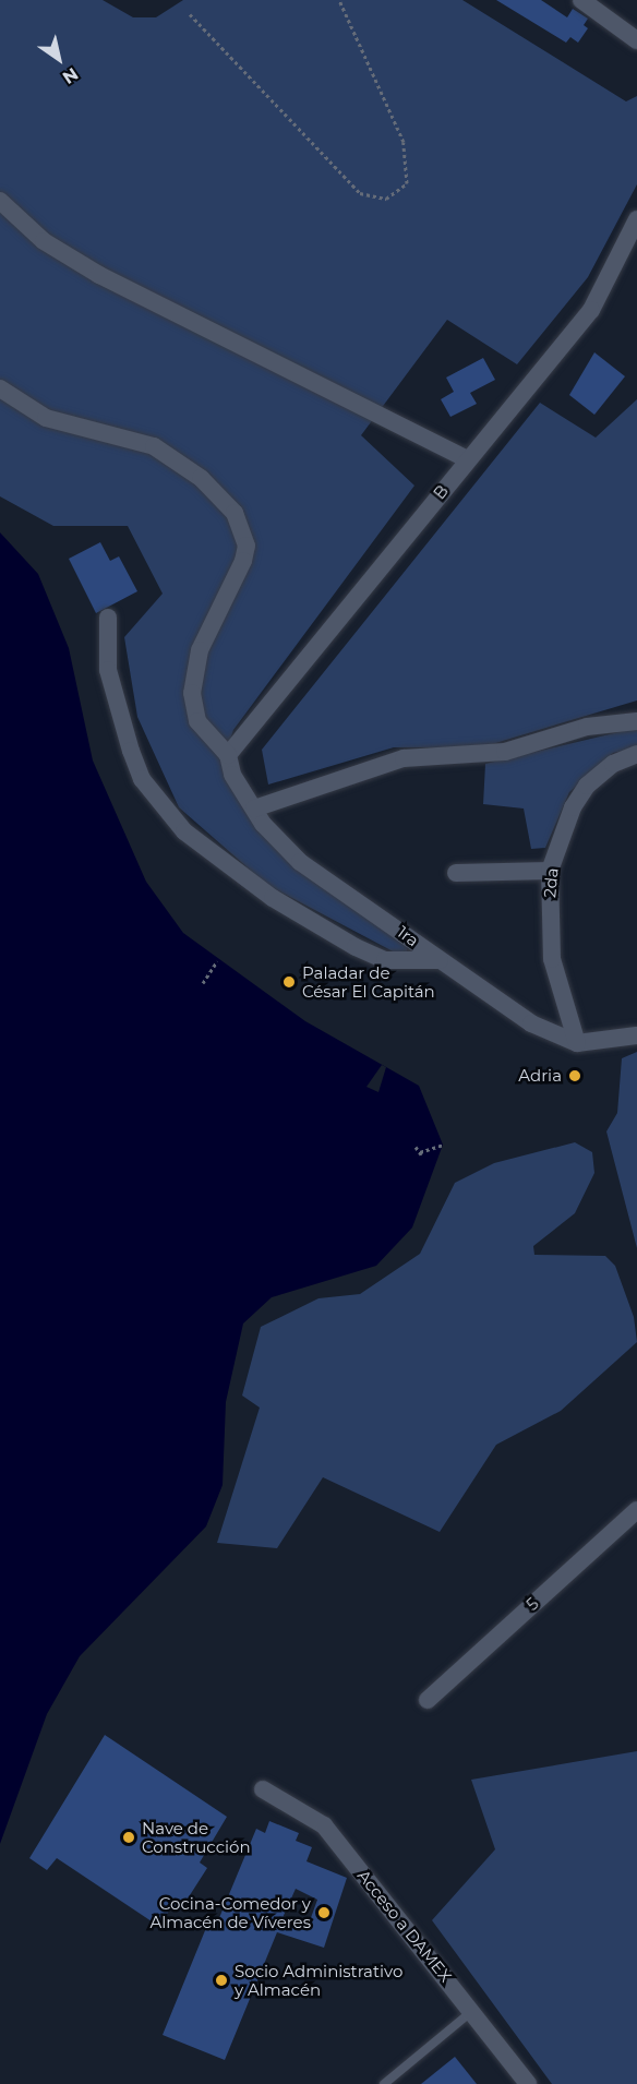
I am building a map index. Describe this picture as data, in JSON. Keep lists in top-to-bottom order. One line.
{"streets":{"street":["B","2da","1ra","5","Acceso a DAMEX"]},"crossings":[["B","1ra"],["2da","1ra"]],"places":["Paladar de César El Capitán","Adria","Nave de Construcción","Cocina-Comedor y Almacén de Víveres","Socio Administrativo y Almacén"],"north":"bottom right"}
